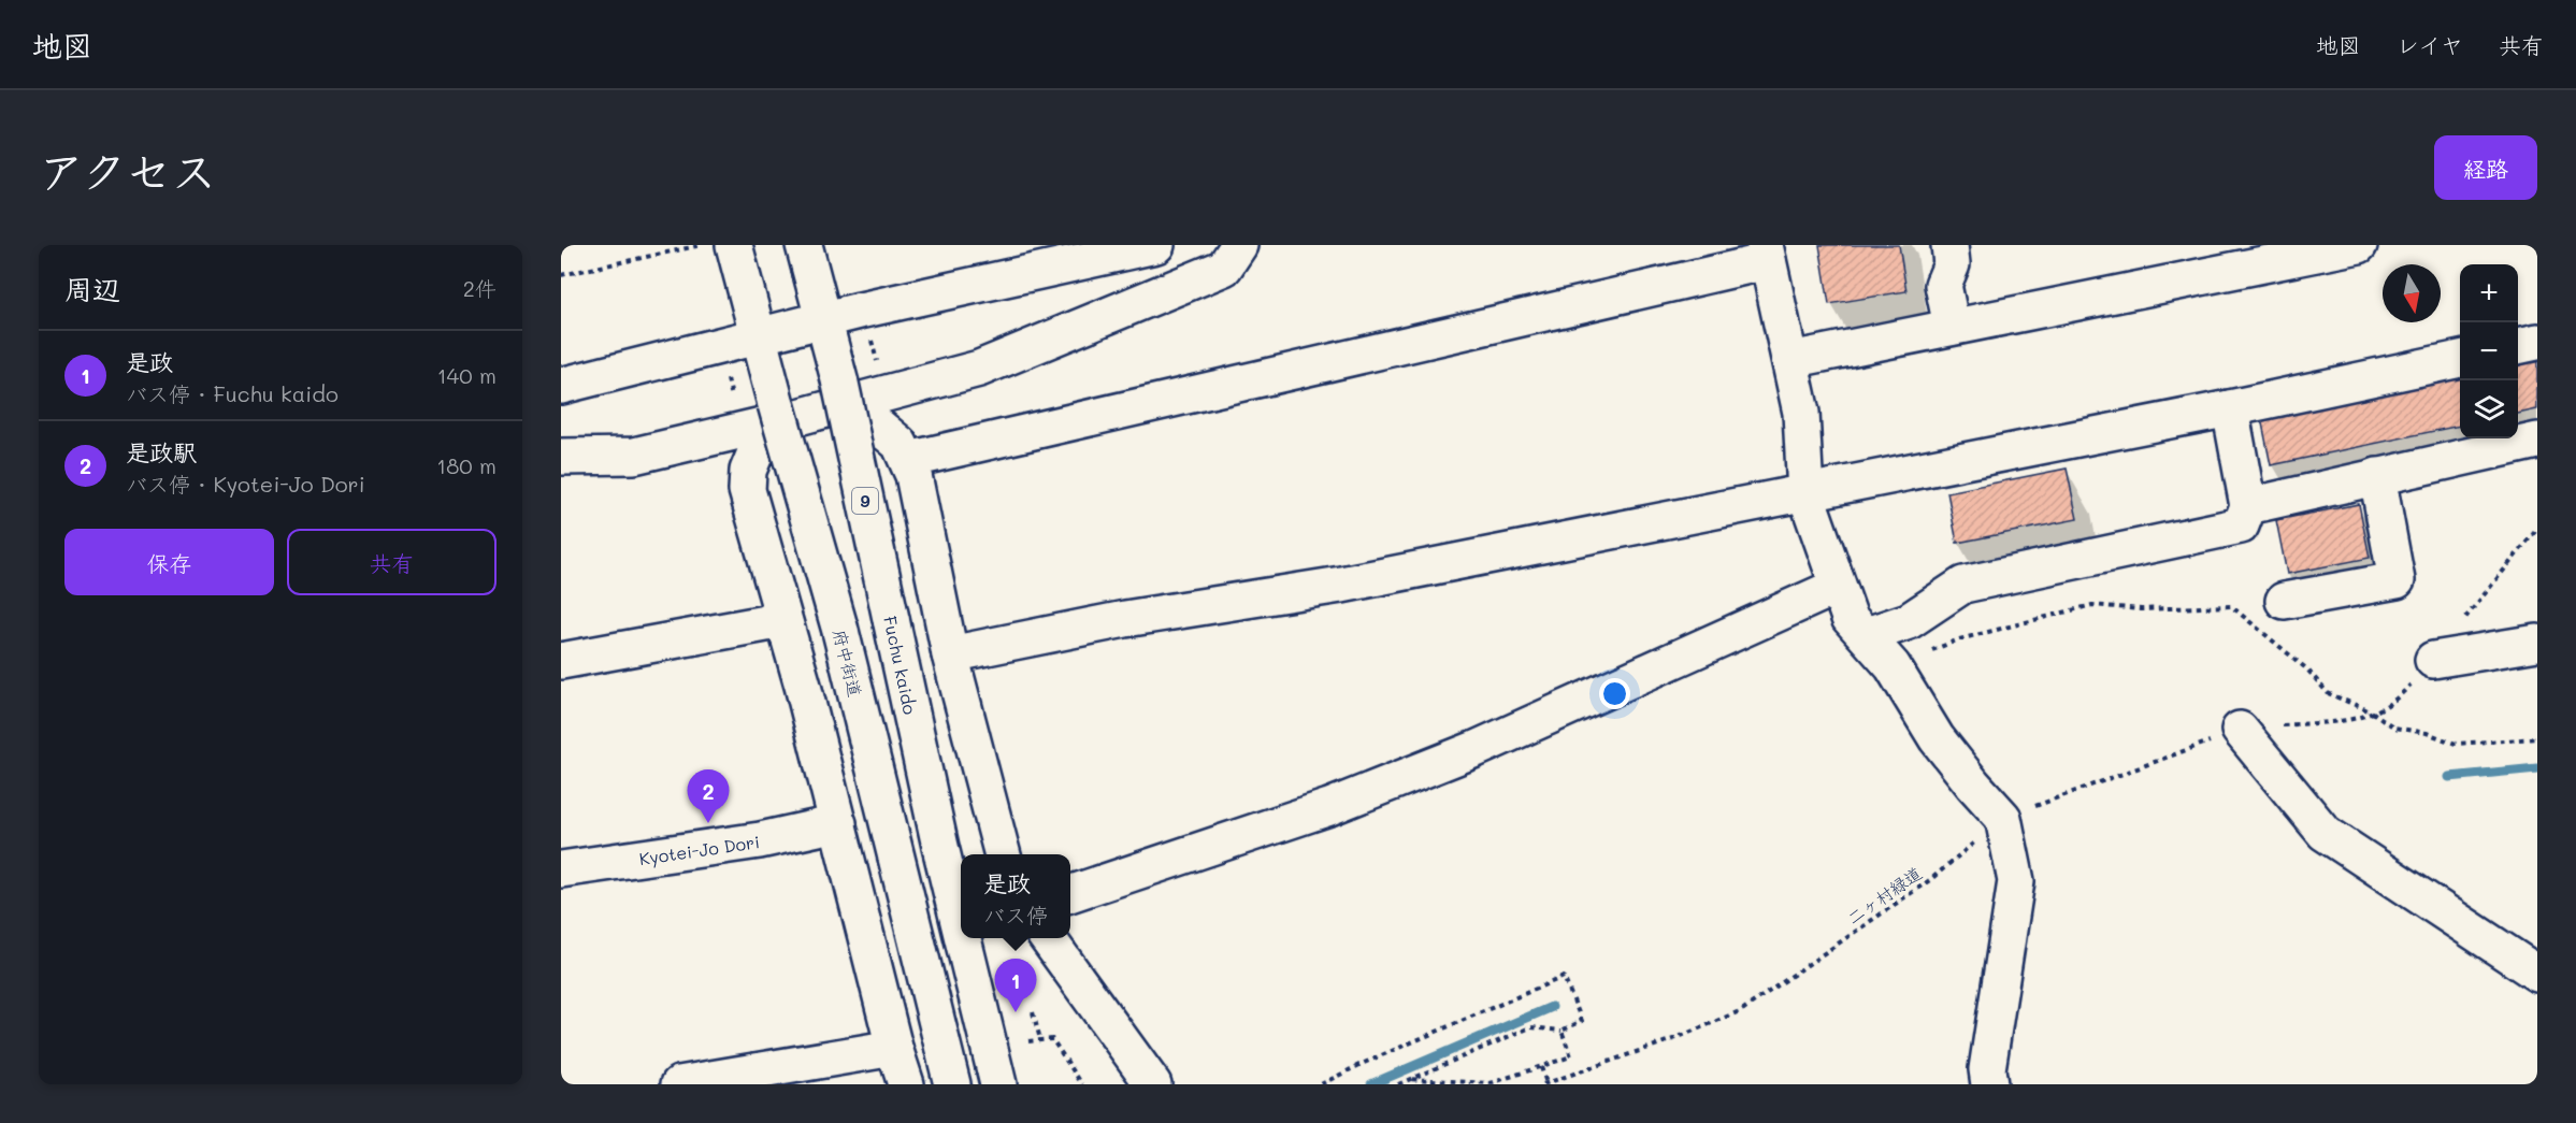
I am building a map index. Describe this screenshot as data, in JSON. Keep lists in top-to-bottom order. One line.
{"streets":{"street":["9","府中街道","Fuchu kaido","Kyotei-Jo Dori"],"path":["二ヶ村緑道"]},"north":"bottom","page":{"header":"地図","nav":["地図","レイヤ","共有"],"title":"アクセス","buttons":["経路",["保存","共有"]],"heading":["周辺","2件"],"map_buttons":["+","−"],"list":[{"mark":"1","name":"是政","note":"バス停 · Fuchu kaido","value":"140 m"},{"mark":"2","name":"是政駅","note":"バス停 · Kyotei-Jo Dori","value":"180 m"}],"pins":["2","1"],"popup":["是政","バス停"]}}
